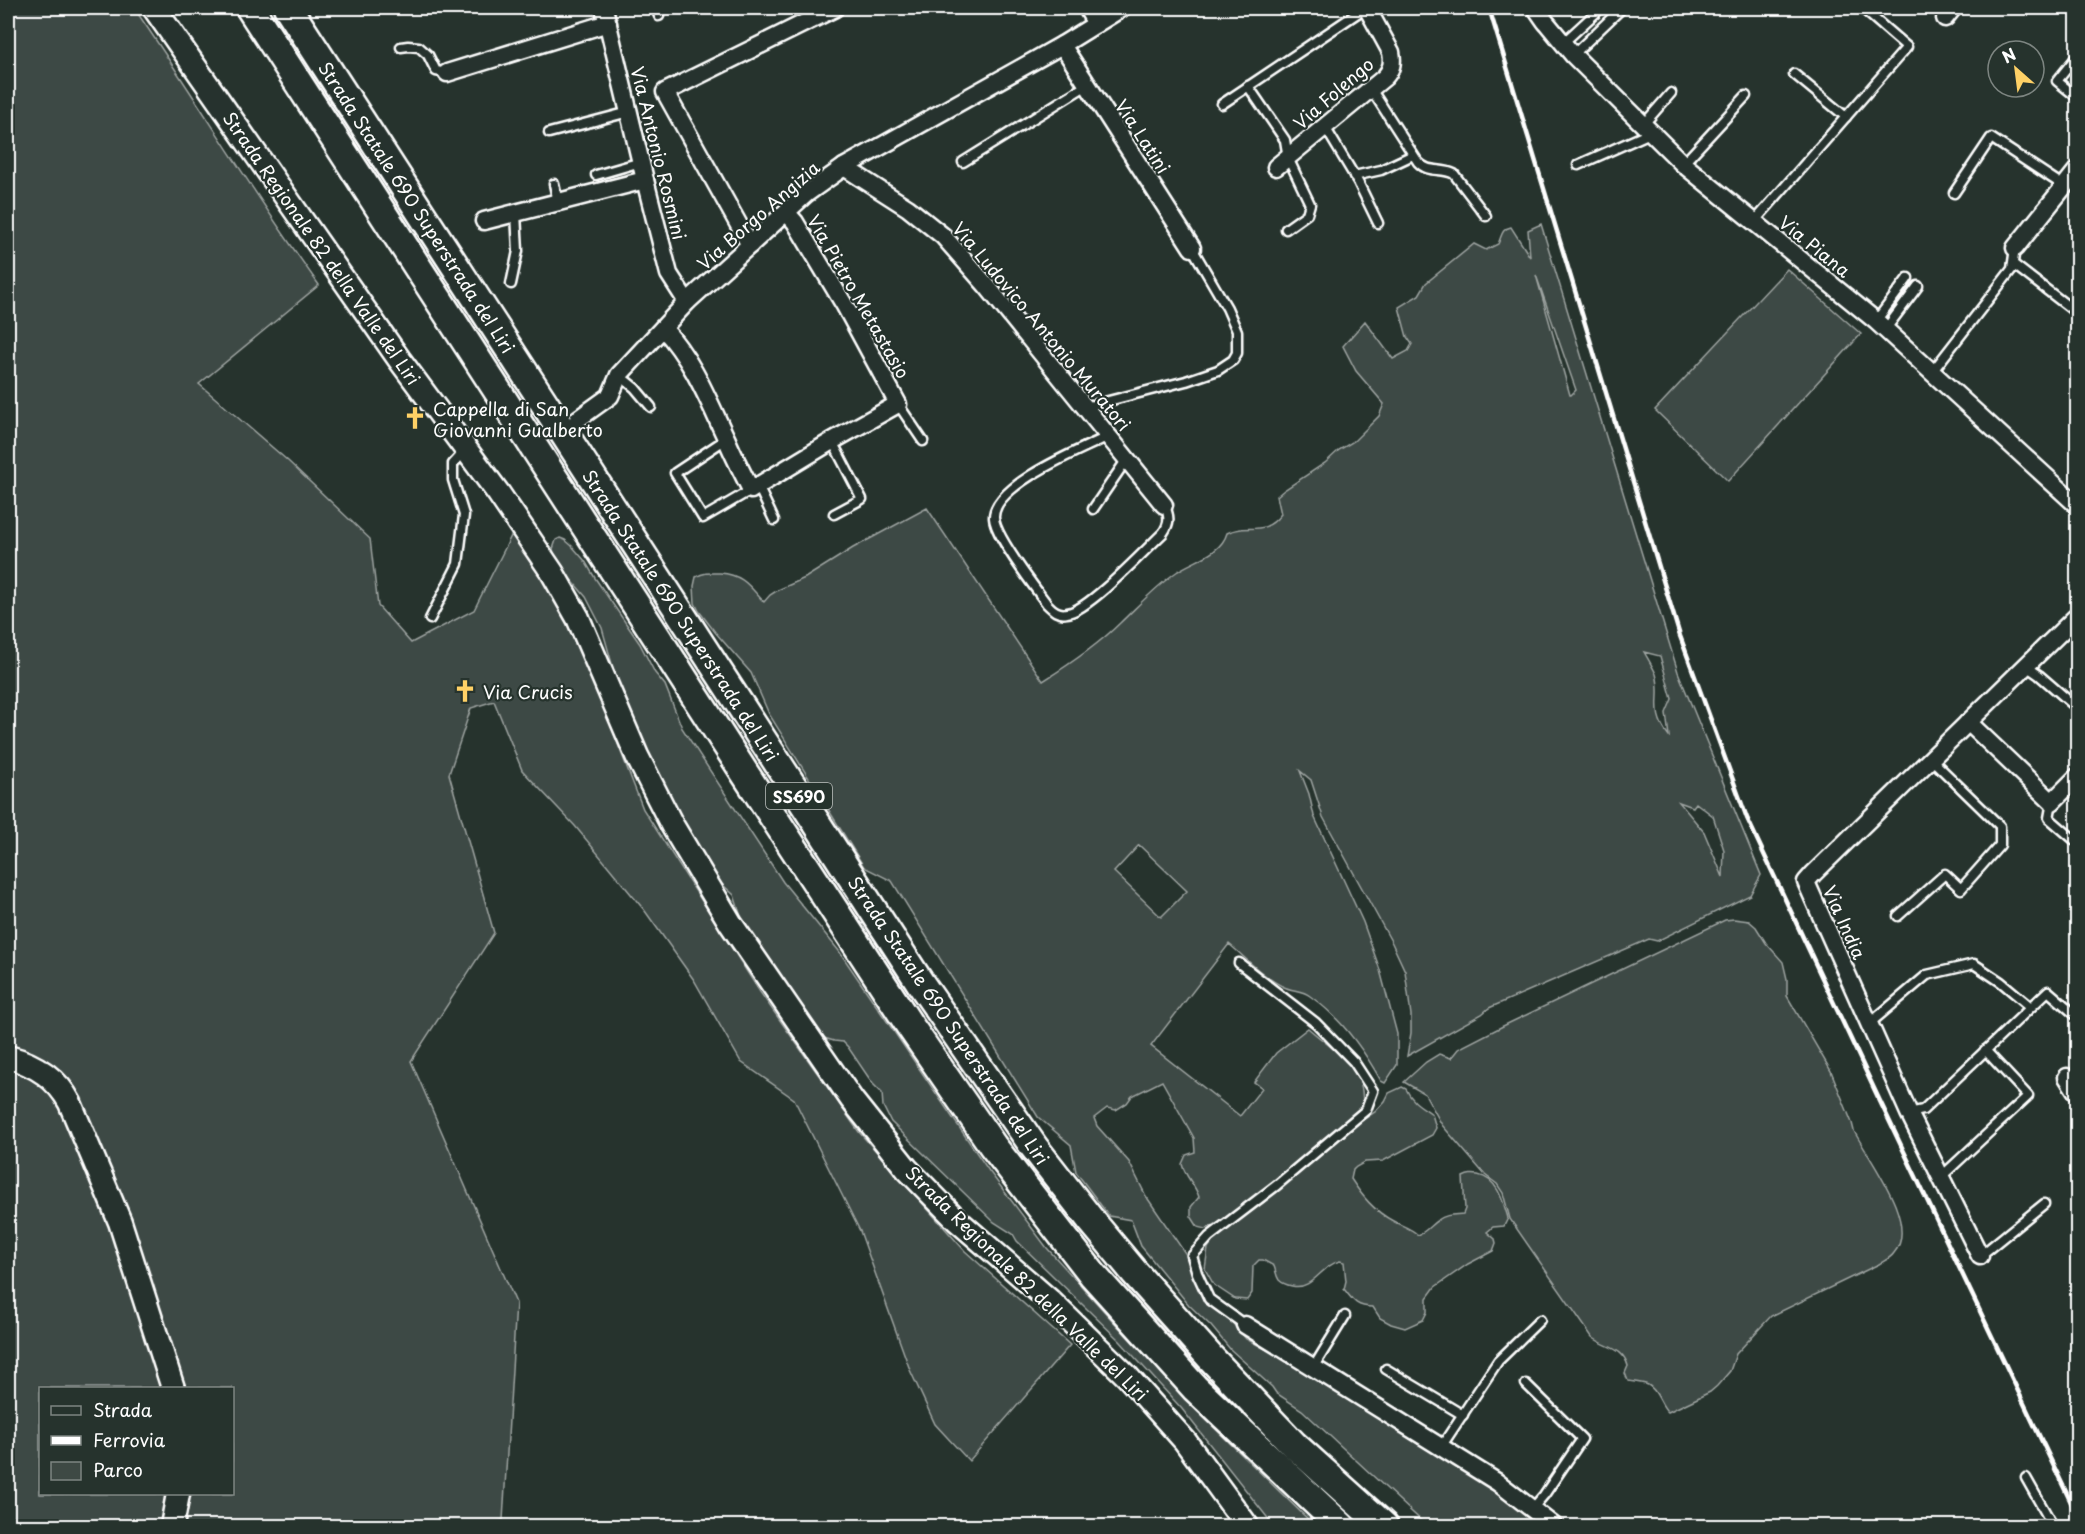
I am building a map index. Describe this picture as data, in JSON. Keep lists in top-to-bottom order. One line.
{"streets":{"highway":["Strada Statale 690 Superstrada del Liri","SS690"],"main road":["Strada Regionale 82 della Valle del Liri"],"street":["Via Folengo","Via Latini","Via Antonio Rosmini","Via Borgo Angizia","Via Piana","Via Pietro Metastasio","Via Ludovico Antonio Muratori","Via India"]},"crossings":[["Via Latini","Via Borgo Angizia"],["Via Antonio Rosmini","Via Borgo Angizia"],["Via Borgo Angizia","Via Pietro Metastasio"],["Via Borgo Angizia","Via Ludovico Antonio Muratori"]],"places":{"church":["Cappella di San Giovanni Gualberto","Via Crucis"]},"legend":["Strada","Ferrovia","Parco"],"north":"top left"}
